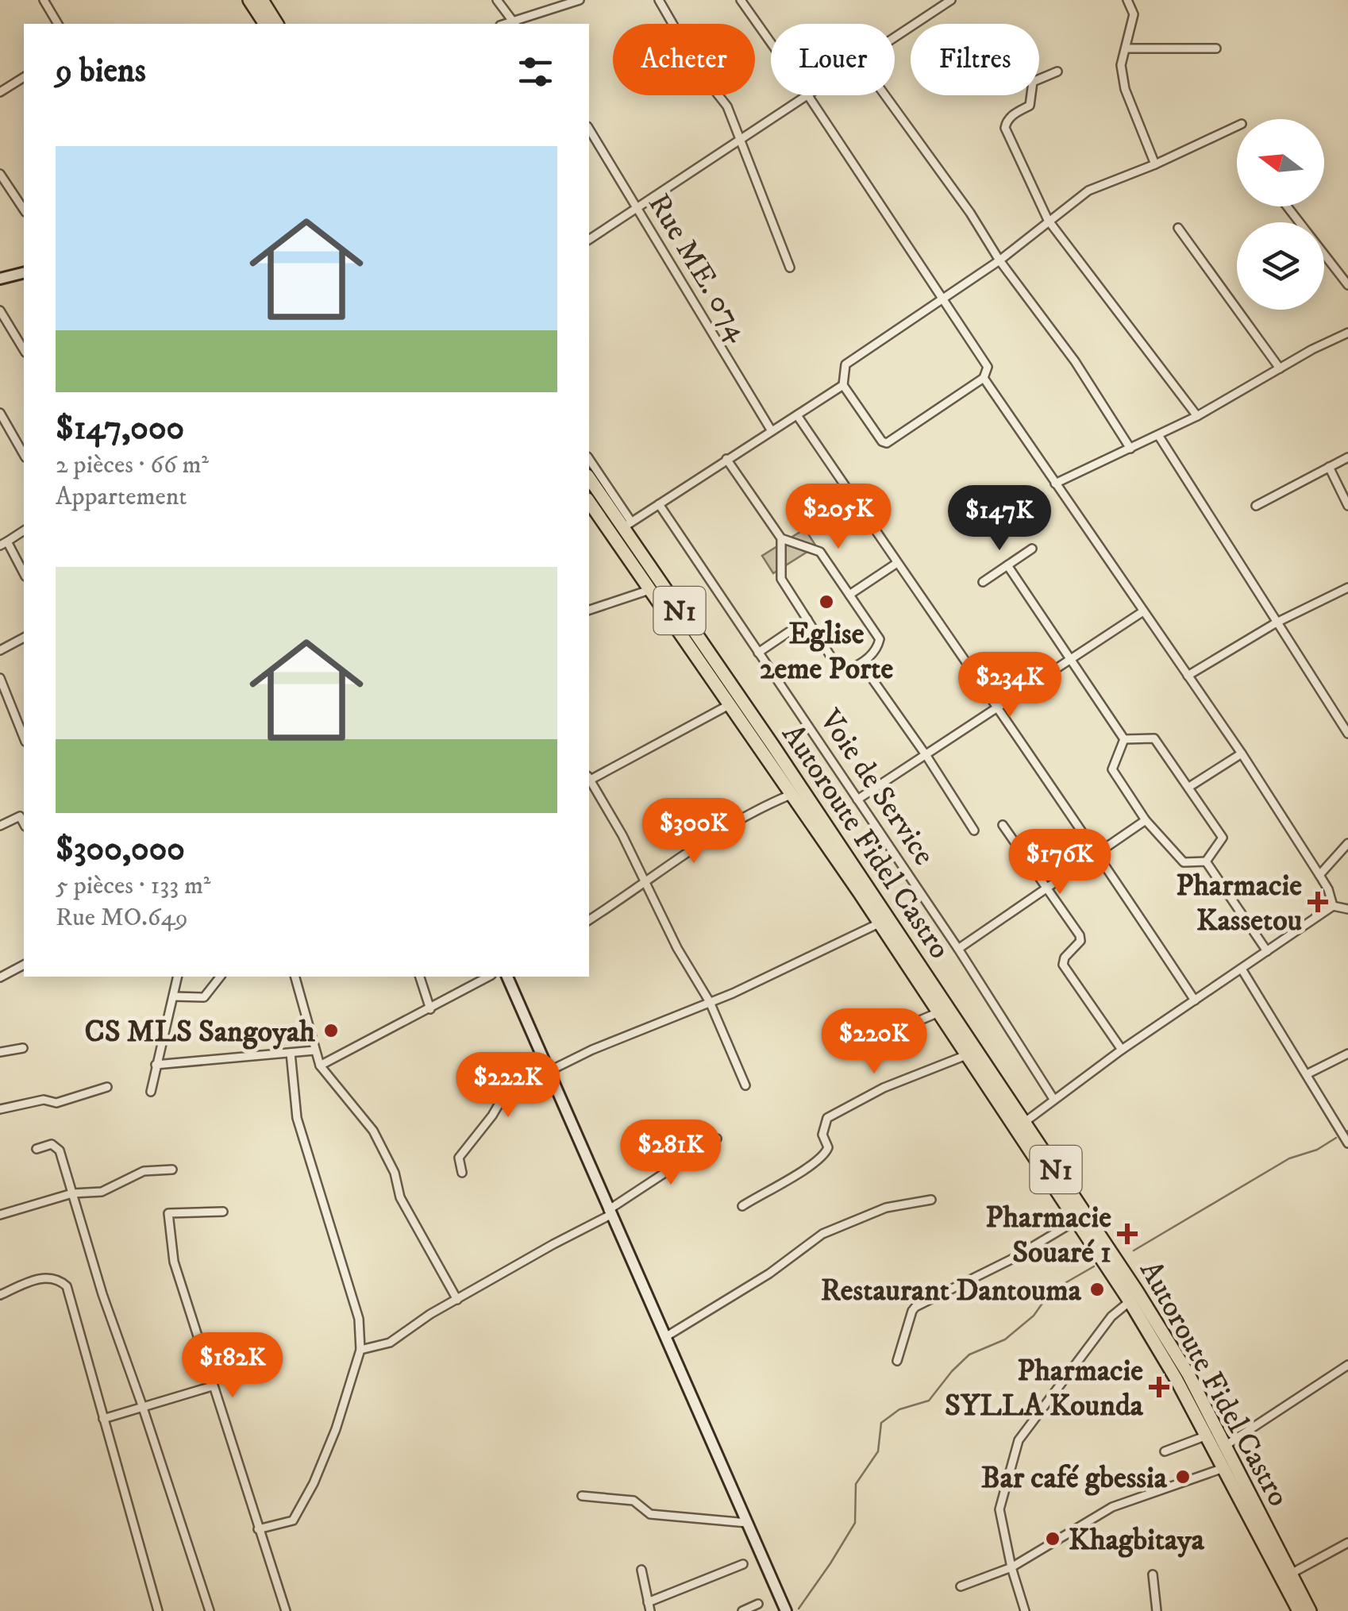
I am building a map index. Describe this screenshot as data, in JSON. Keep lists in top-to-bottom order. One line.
{"streets":{"highway":["N1","Autoroute Fidel Castro"],"street":["Rue ME. 074","Voie de Service"]},"places":{"other":["Eglise 2eme Porte","CS MLS Sangoyah","Restaurant Dantouma","Bar café gbessia","Khagbitaya"],"health":["Pharmacie Kassetou","Pharmacie Souaré 1","Pharmacie SYLLA Kounda"]},"north":"left","page":{"chip":["Acheter","Louer","Filtres"],"heading":"9 biens","list":[{"name":"$147,000","note":"2 pièces · 66 m² · Appartement"},{"name":"$300,000","note":"5 pièces · 133 m² · Rue MO.649"}],"price":["$205K","$147K","$234K","$300K","$176K","$220K","$222K","$281K","$182K"]}}
